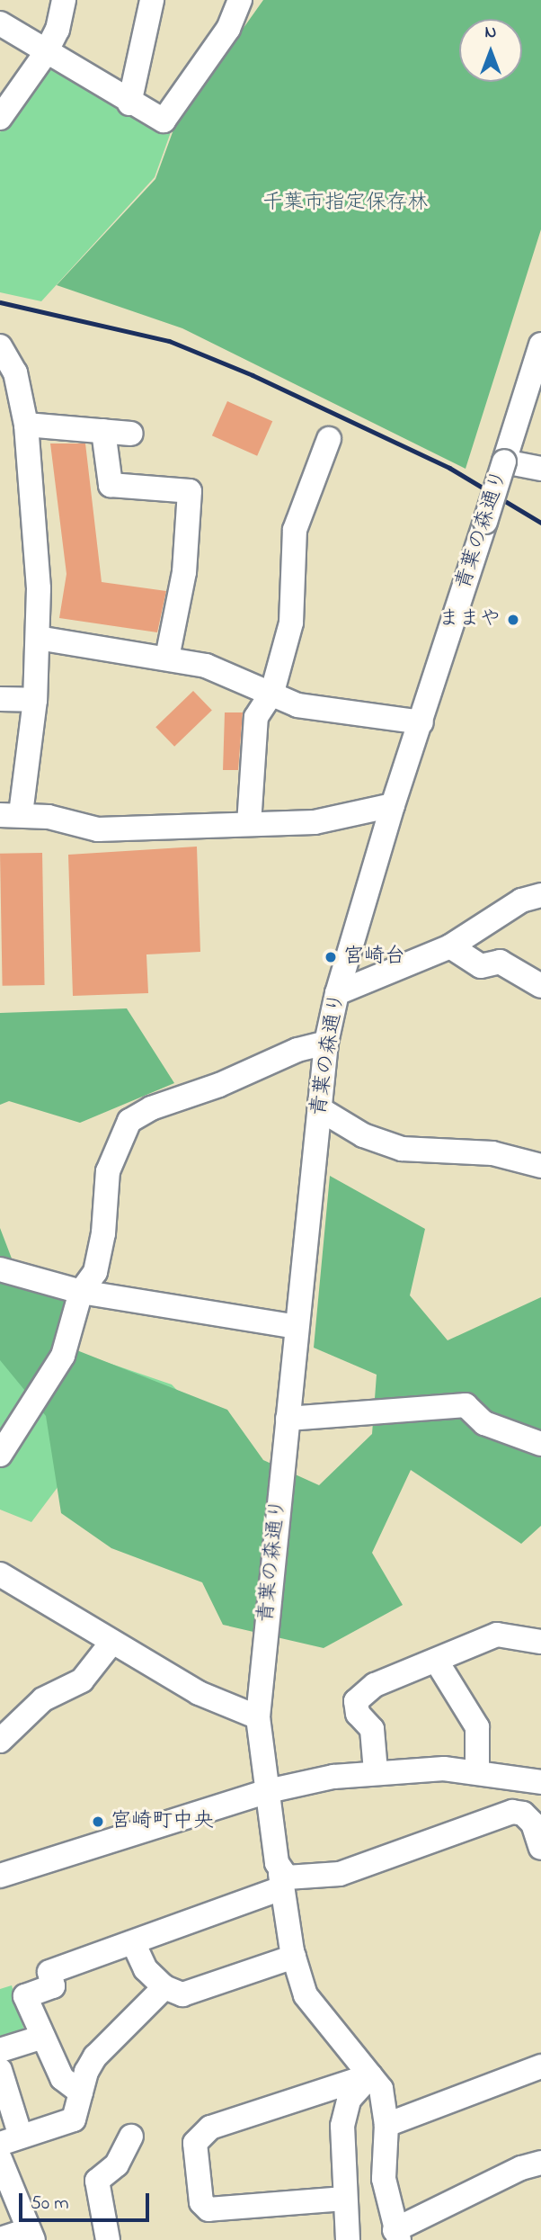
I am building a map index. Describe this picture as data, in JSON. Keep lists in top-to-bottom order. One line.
{"streets":{"street":["青葉の森通り"]},"parks":["千葉市指定保存林"],"places":["ままや","宮崎台","宮崎町中央"],"scale_bar":"50 m","north":"top"}
